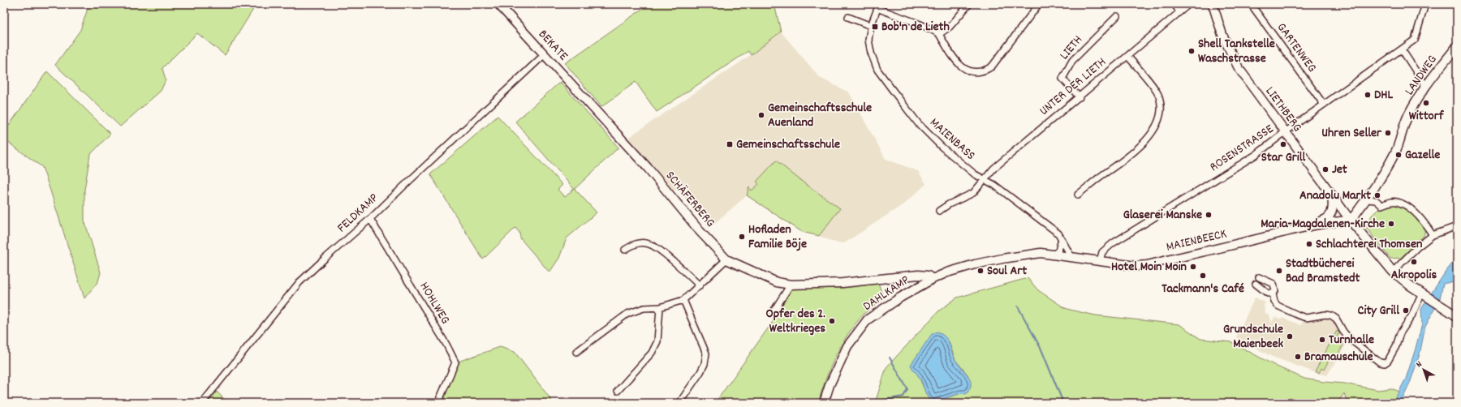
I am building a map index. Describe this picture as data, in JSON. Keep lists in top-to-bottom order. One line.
{"streets":{"street":["BEKATE","LIETH","GARTENWEG","LANDWEG","UNTER DER LIETH","LIETHBERG","MAIENBASS","ROSENSTRASSE","SCHÄFERBERG","FELDKAMP","MAIENBEECK","DAHLKAMP","HOHLWEG"]},"crossings":[["BEKATE","SCHÄFERBERG"],["BEKATE","FELDKAMP"],["LIETH","UNTER DER LIETH"],["GARTENWEG","ROSENSTRASSE"],["LANDWEG","LIETHBERG"],["LANDWEG","MAIENBEECK"],["UNTER DER LIETH","MAIENBASS"],["LIETHBERG","ROSENSTRASSE"],["LIETHBERG","MAIENBEECK"],["MAIENBASS","MAIENBEECK"],["ROSENSTRASSE","MAIENBEECK"],["SCHÄFERBERG","MAIENBEECK"],["SCHÄFERBERG","DAHLKAMP"],["FELDKAMP","HOHLWEG"],["MAIENBEECK","DAHLKAMP"]],"places":{"transit":["Bob'n de Lieth","Gemeinschaftsschule"],"other":["Shell Tankstelle Waschstrasse","DHL","Wittorf","Gemeinschaftsschule Auenland","Uhren Seller","Star Grill","Gazelle","Jet","Anadolu Markt","Glaserei Manske","Maria-Magdalenen-Kirche","Hofladen Familie Böje","Schlachterei Thomsen","Akropolis","Hotel Moin Moin","Soul Art","Stadtbücherei Bad Bramstedt","Tackmann's Café","City Grill","Opfer des 2. Weltkrieges","Grundschule Maienbeek","Turnhalle","Bramauschule"]},"north":"top left"}
